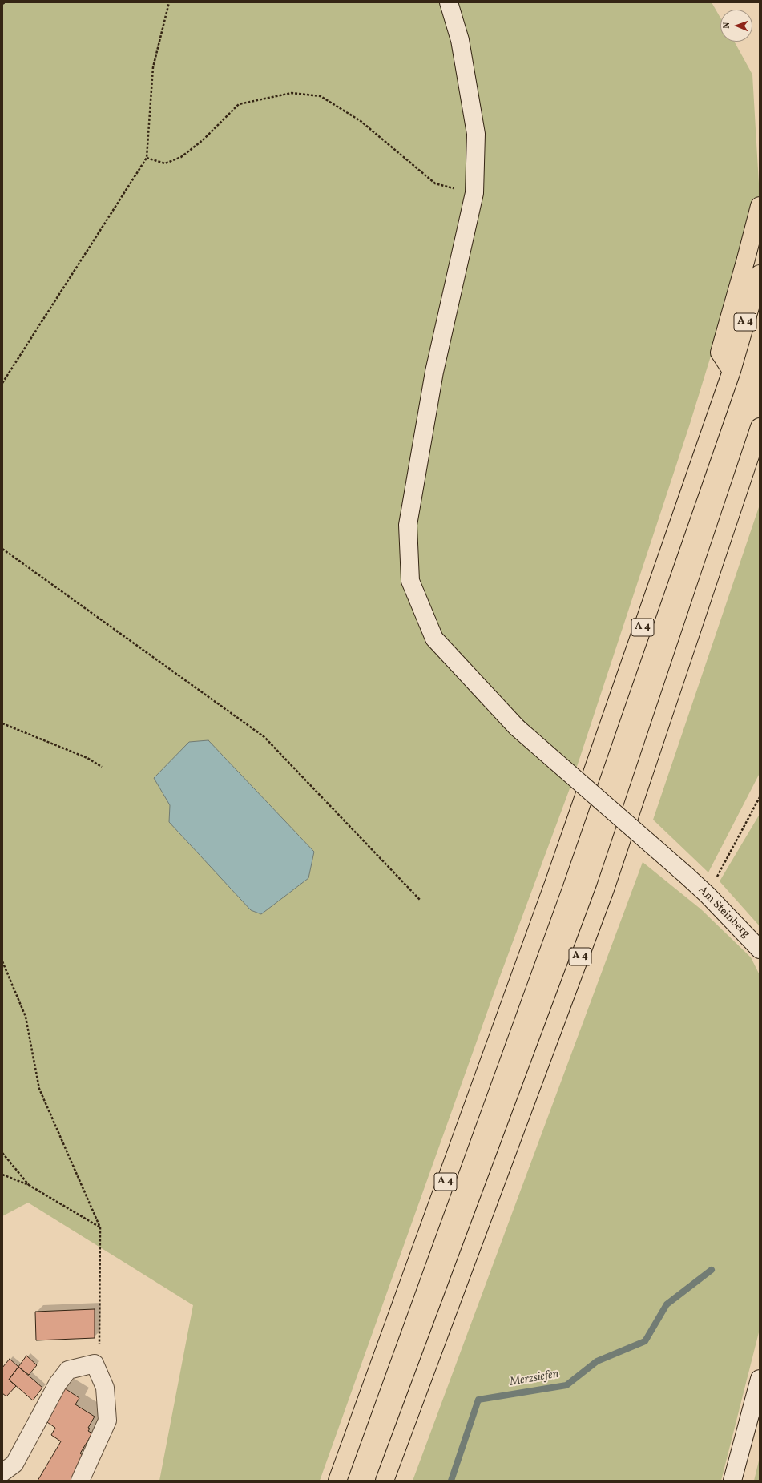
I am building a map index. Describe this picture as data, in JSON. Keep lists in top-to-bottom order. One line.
{"streets":{"highway":["A 4"],"main road":["Am Steinberg"]},"water":["Merzsiefen"],"north":"left"}
